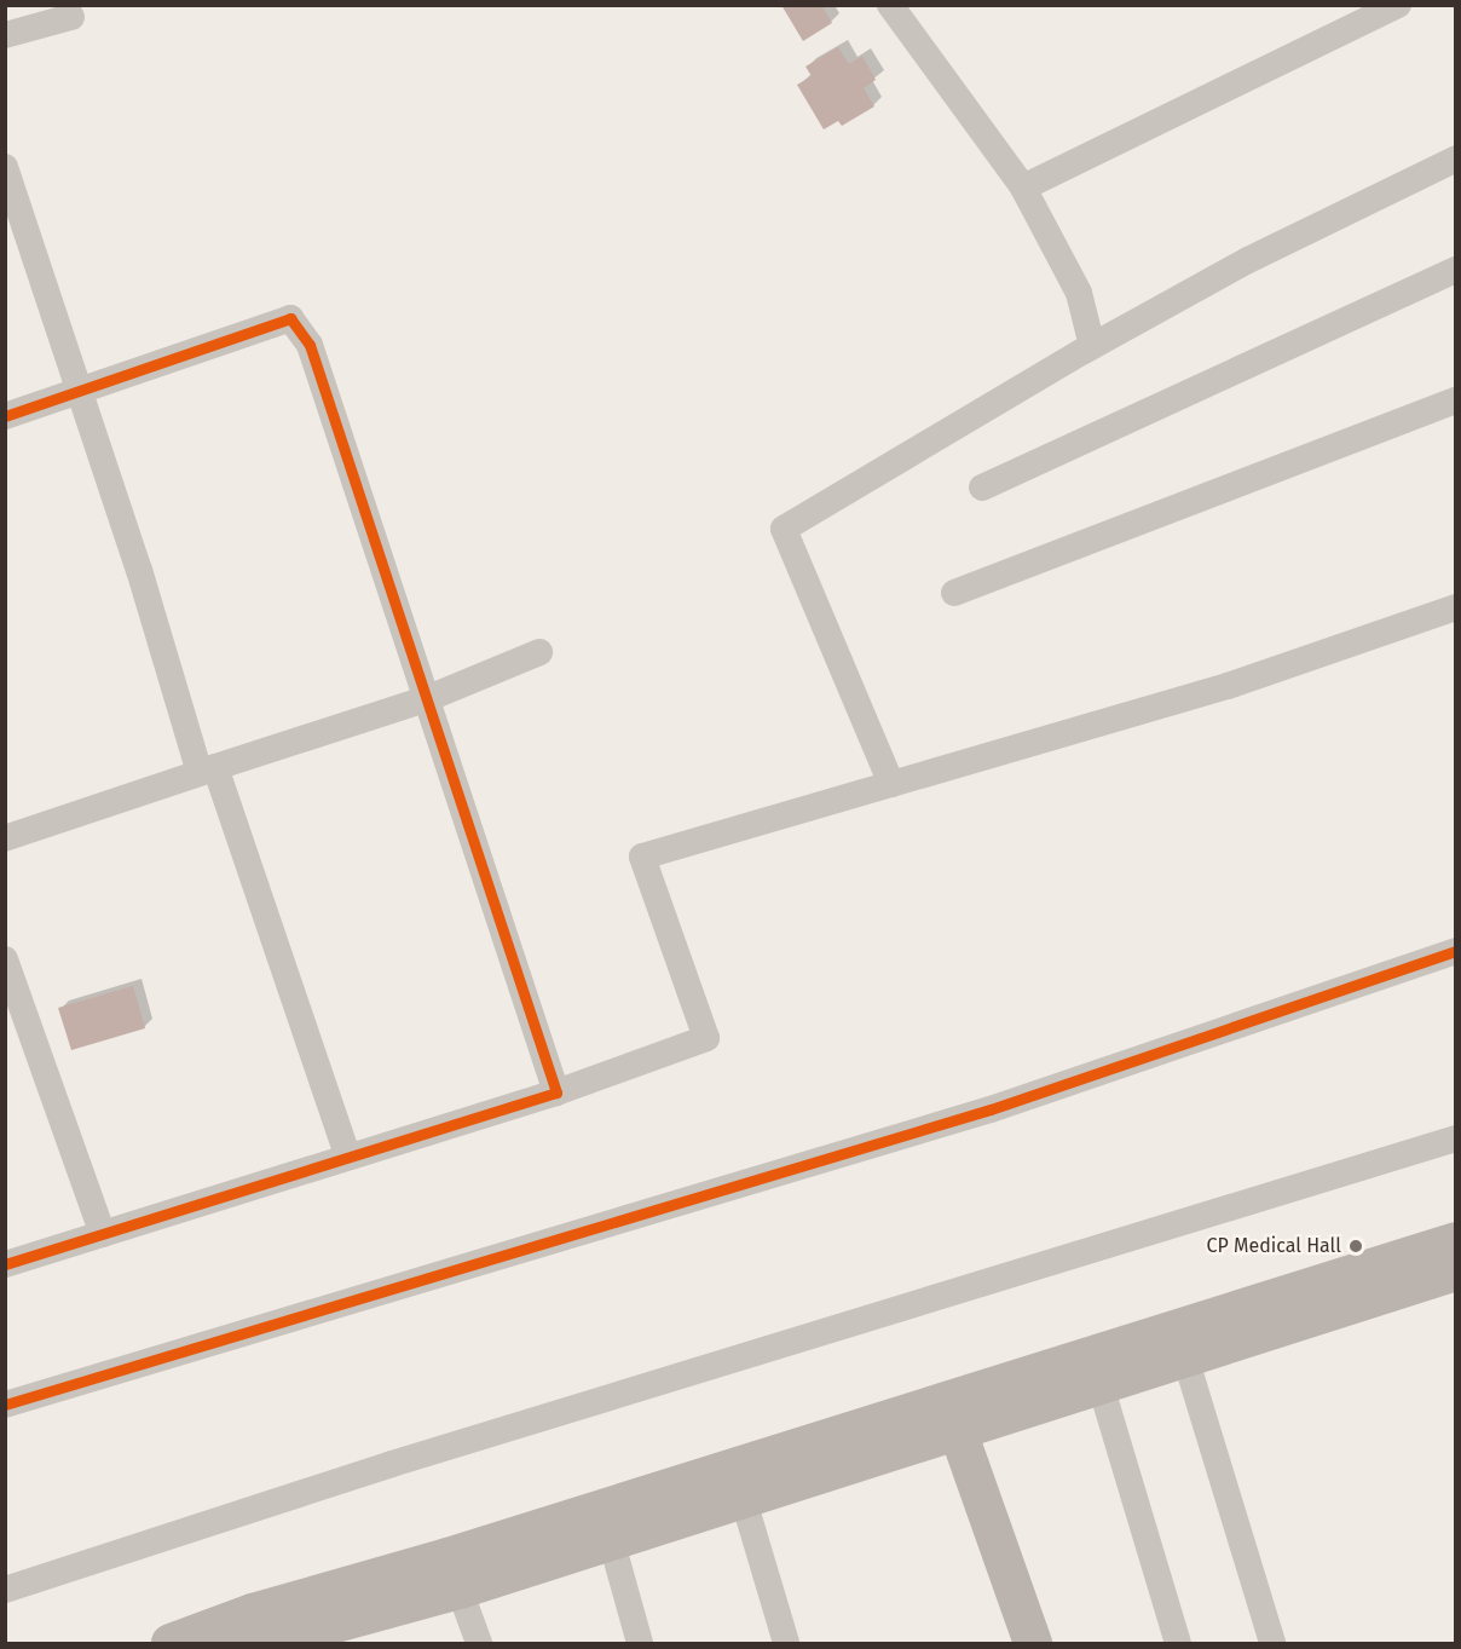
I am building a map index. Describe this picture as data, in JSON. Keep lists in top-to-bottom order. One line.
{"places":["CP Medical Hall"]}
